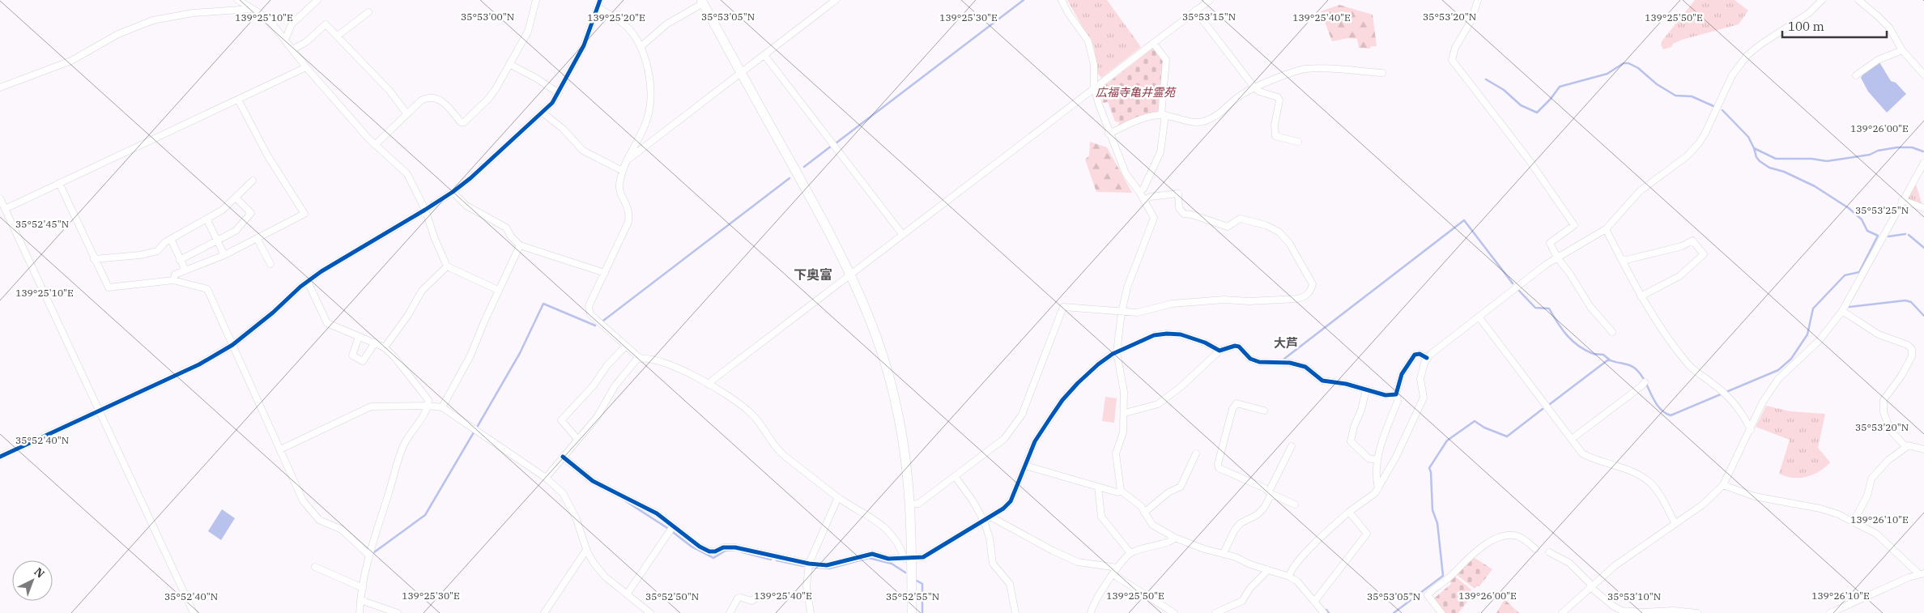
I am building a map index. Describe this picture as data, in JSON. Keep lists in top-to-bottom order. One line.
{"districts":["下奥富","大芦"],"parks":["広福寺亀井霊苑"],"scale_bar":"100 m","north":"top right","coordinates":["35°53'15\"N","35°53'00\"N","35°53'05\"N","35°53'20\"N","139°25'10\"E","139°25'20\"E","139°25'30\"E","139°25'50\"E","139°25'40\"E","139°26'00\"E","35°53'25\"N","35°52'45\"N","35°52'40\"N","139°26'10\"E","35°52'50\"N","35°52'55\"N","35°53'10\"N"]}
